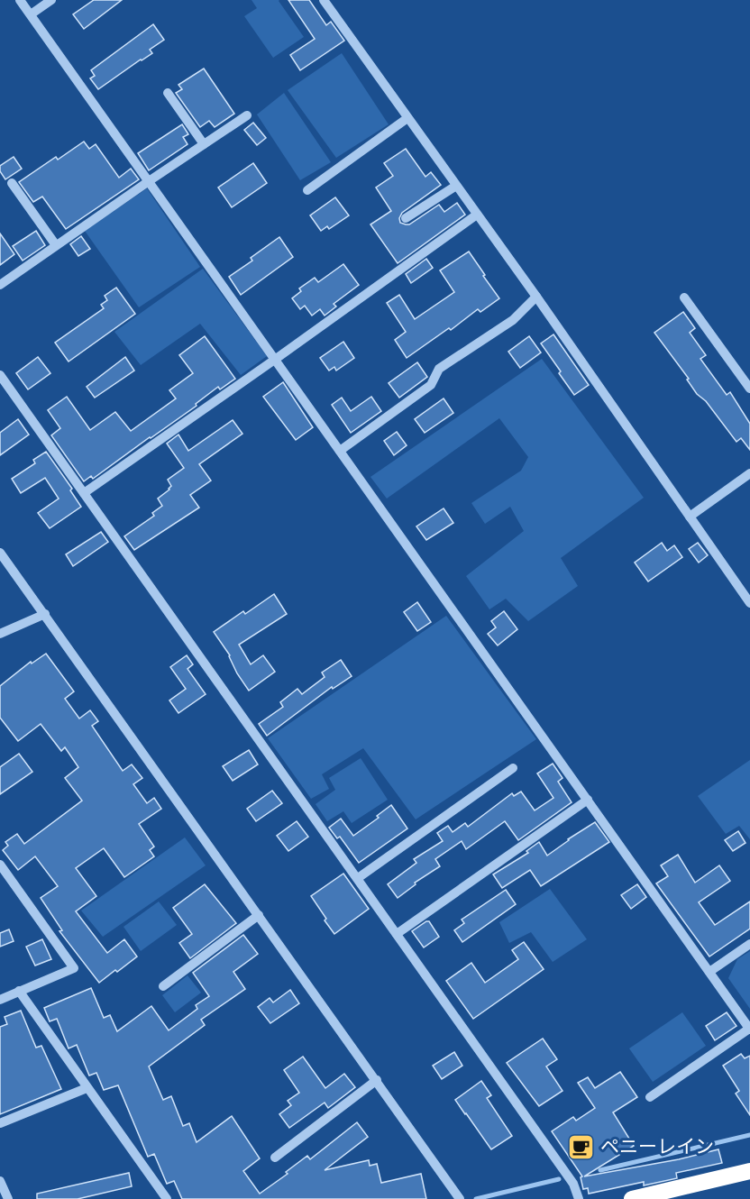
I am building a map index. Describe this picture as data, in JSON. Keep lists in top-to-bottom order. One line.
{"places":{"cafe":["ペニーレイン"]}}
